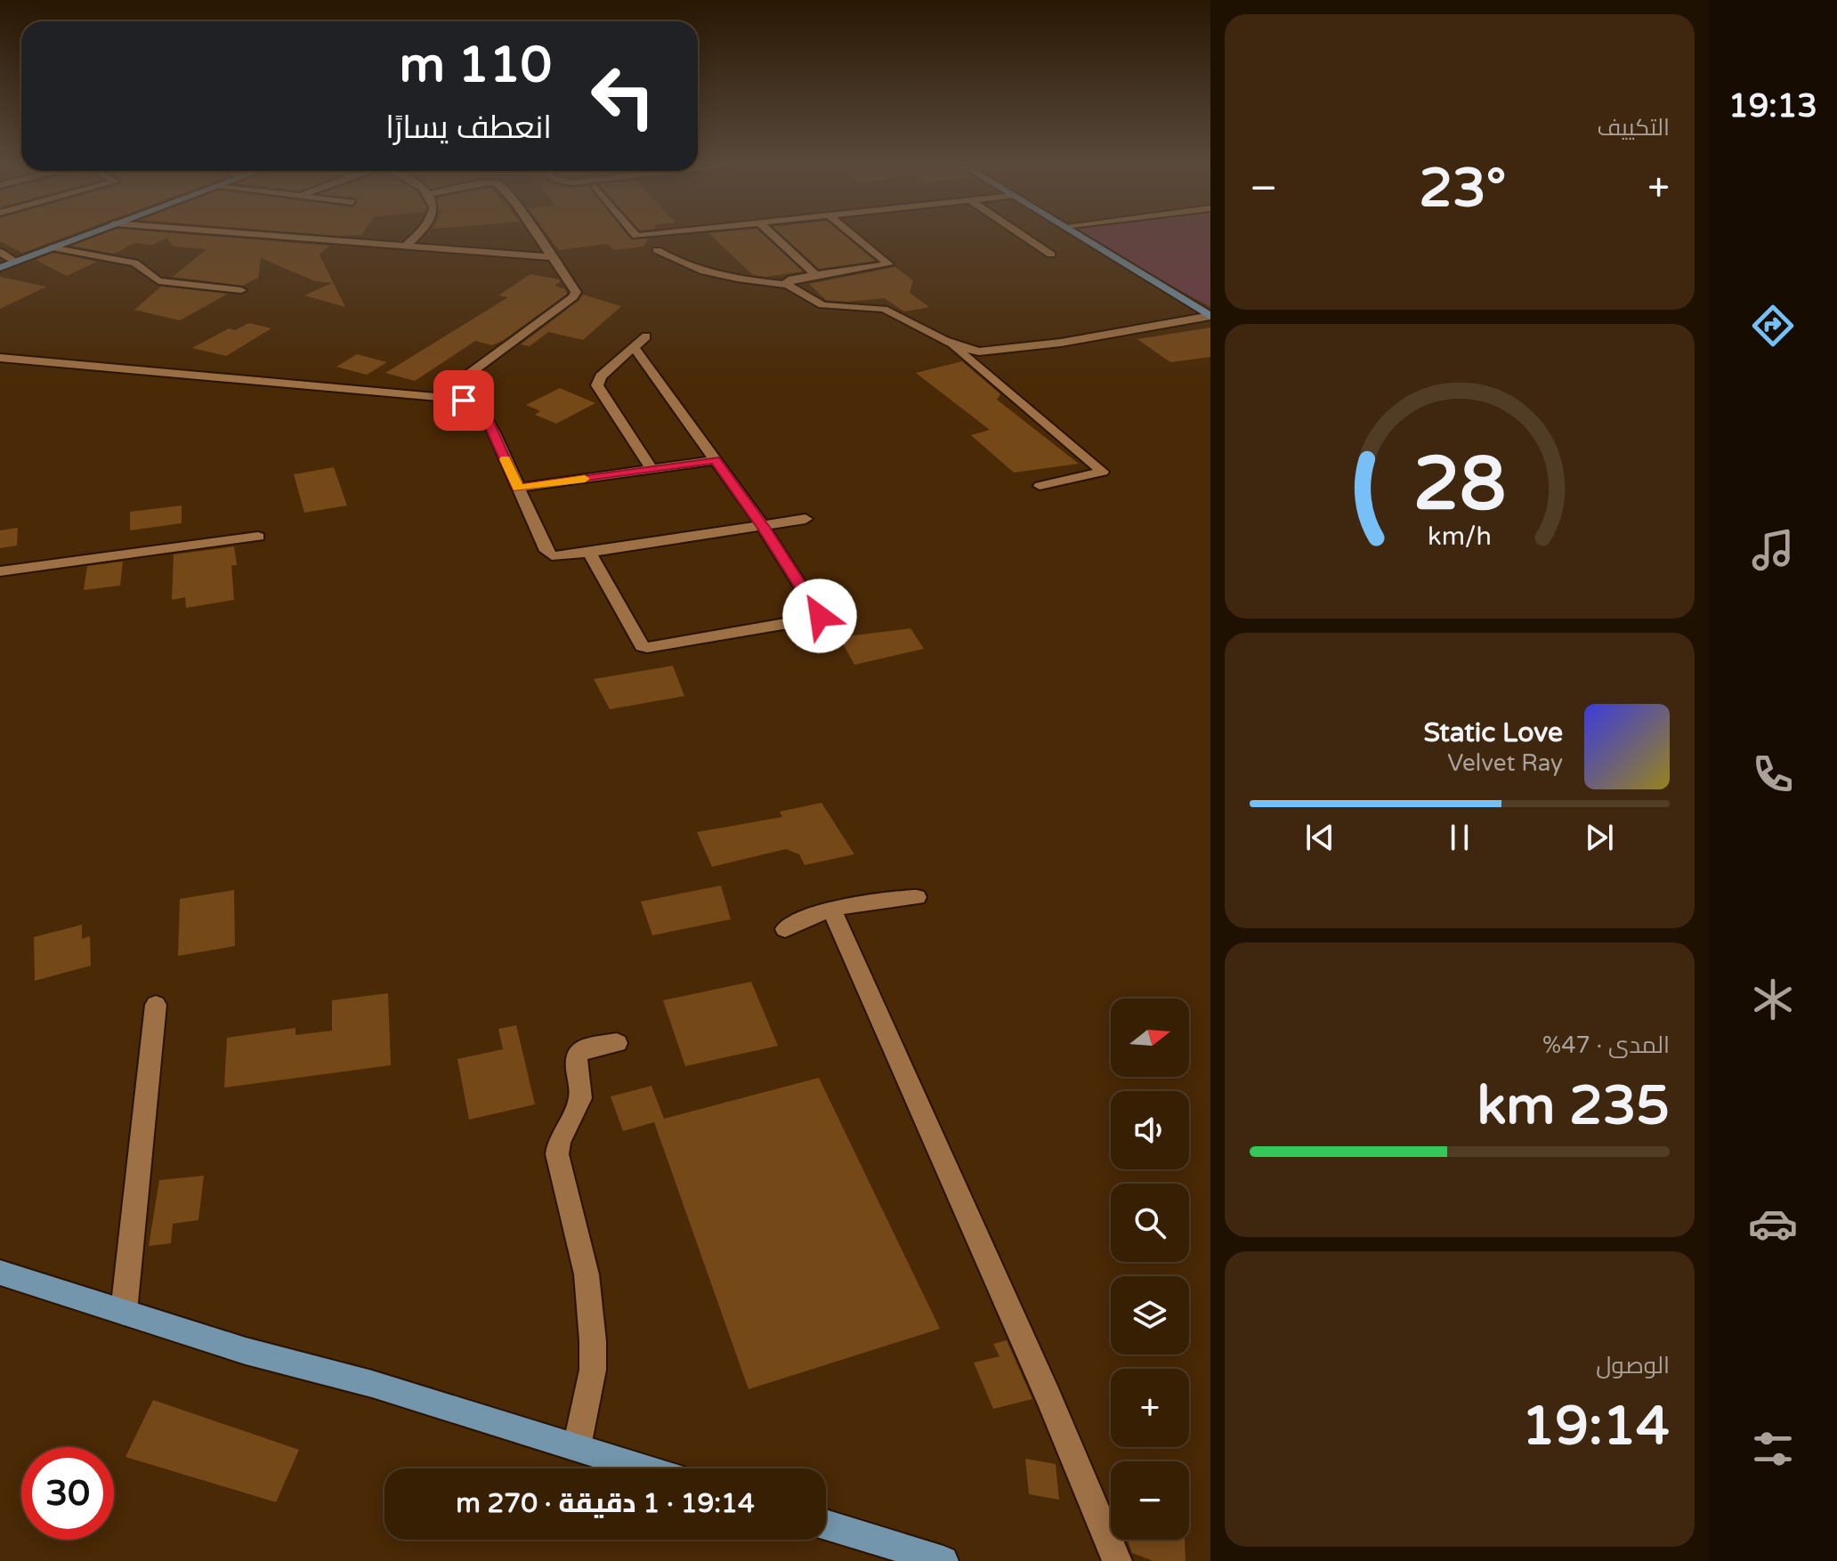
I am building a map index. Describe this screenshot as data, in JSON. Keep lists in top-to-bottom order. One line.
{"north":"right","page":{"tabs":"19:13","tile":["التكييف",["المدى · 47%","235 km"],["الوصول","19:14"]],"turn":["110 m","انعطف يسارًا"],"heat":["−","23°","+"],"song":["Static Love","Velvet Ray"],"map_buttons":["+","−"],"limit":"30","trip":"19:14 · 1 دقيقة · 270 m","gauge":["28","km/h"]}}
